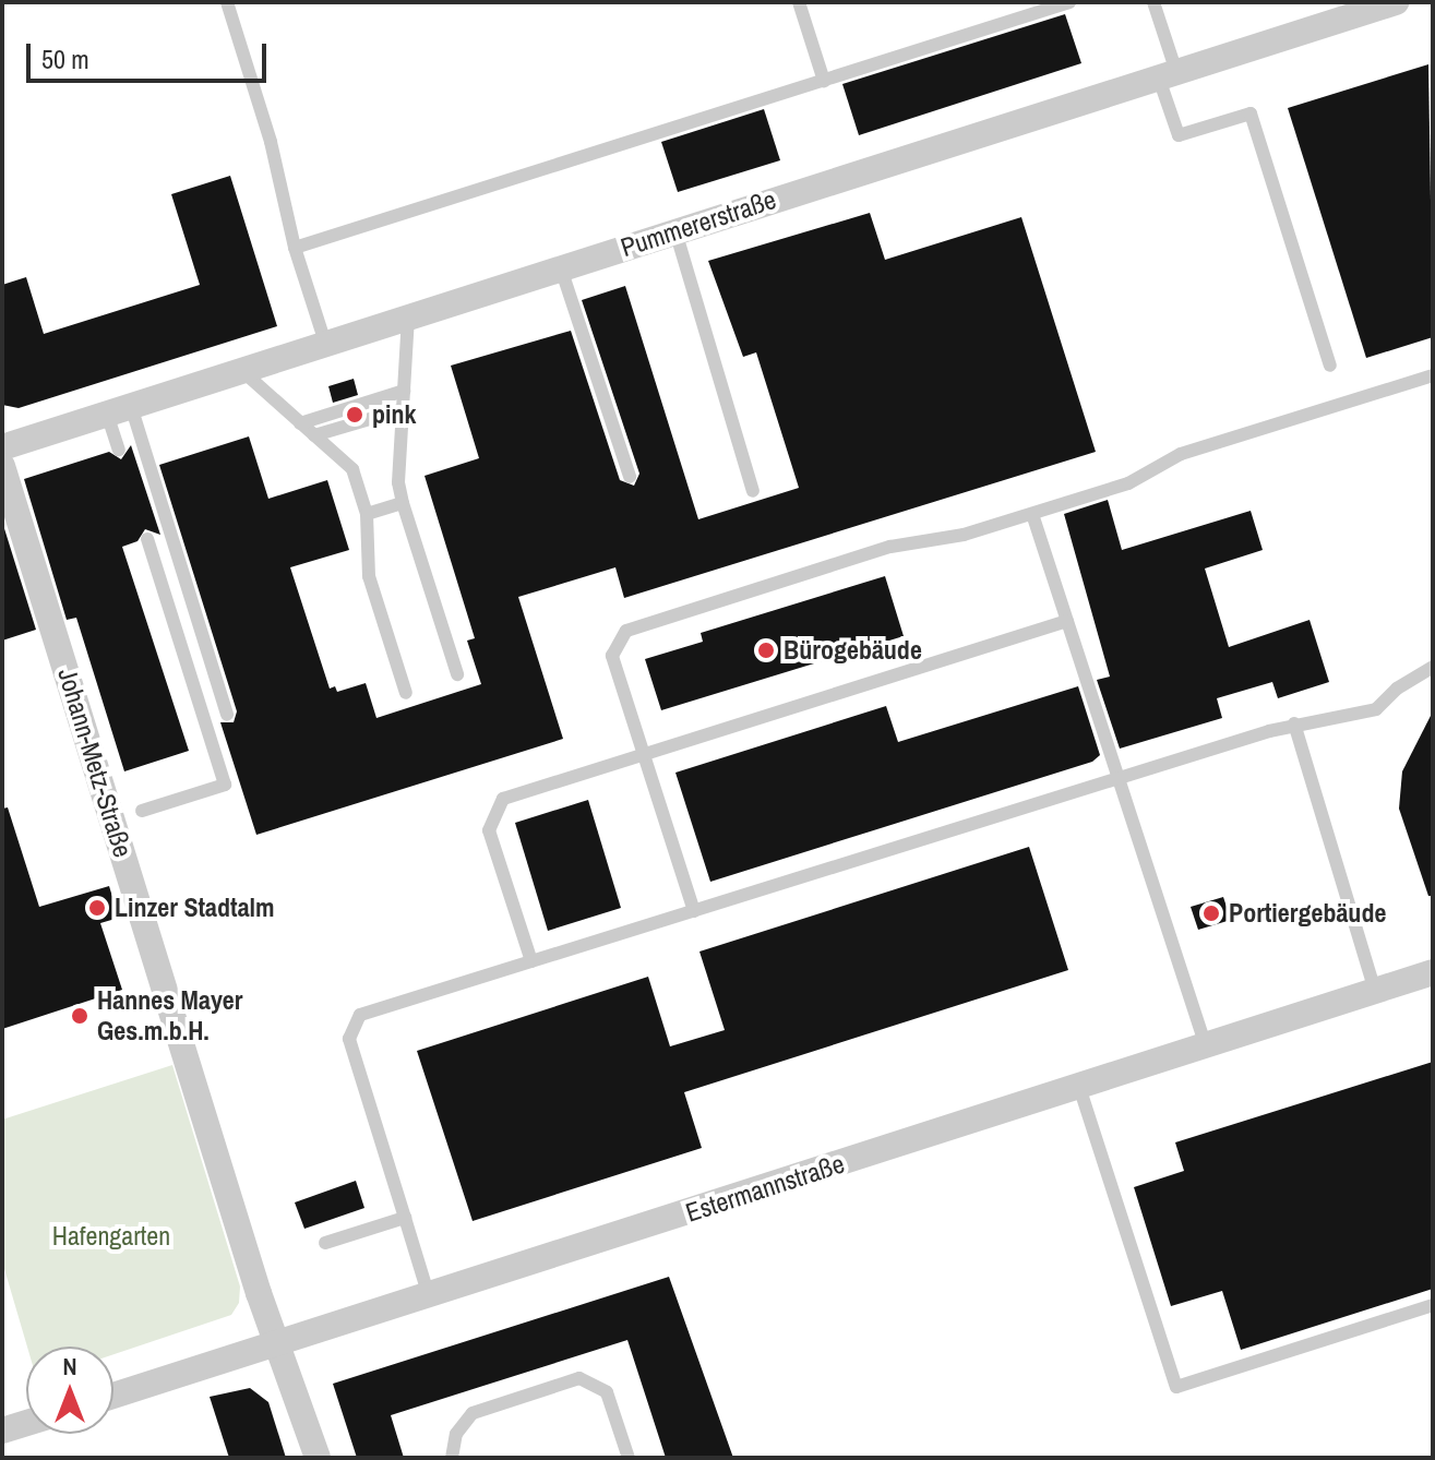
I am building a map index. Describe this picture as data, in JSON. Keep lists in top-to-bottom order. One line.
{"streets":{"street":["Pummererstraße","Johann-Metz-Straße","Estermannstraße"]},"crossings":[["Johann-Metz-Straße","Estermannstraße"]],"parks":["Hafengarten"],"places":["pink","Bürogebäude","Linzer Stadtalm","Portiergebäude","Hannes Mayer Ges.m.b.H."],"scale_bar":"50 m","north":"top"}
